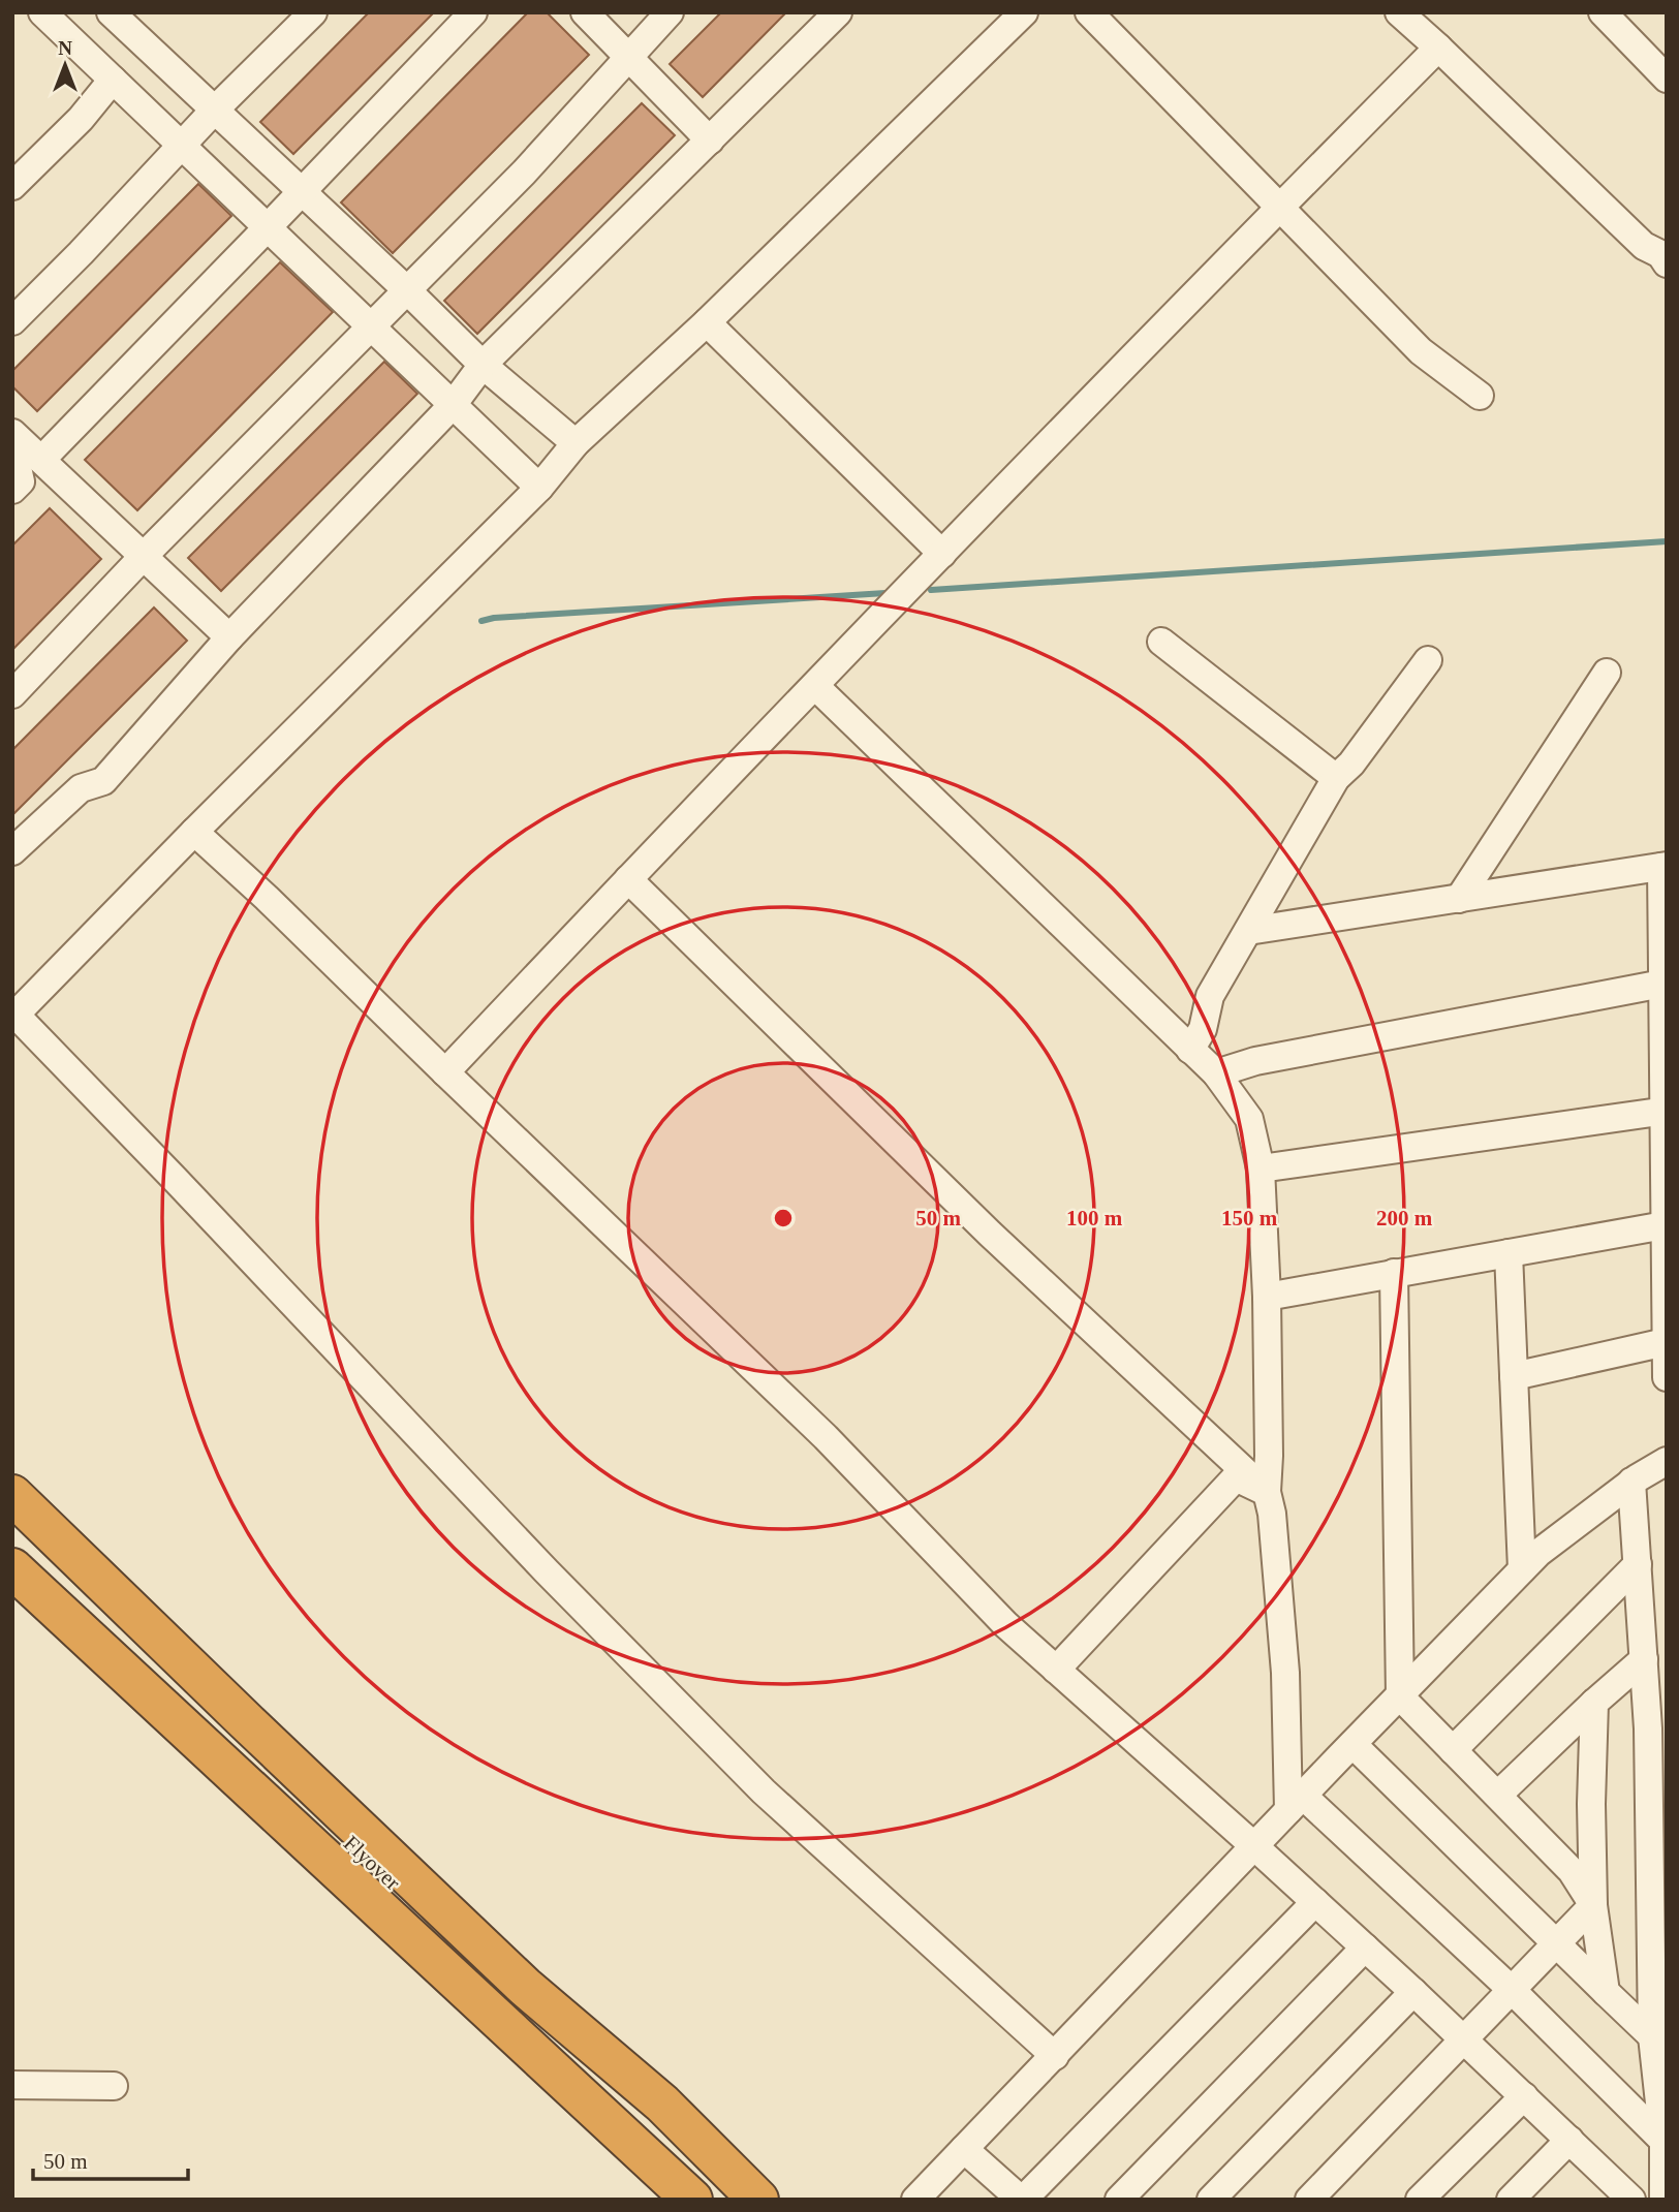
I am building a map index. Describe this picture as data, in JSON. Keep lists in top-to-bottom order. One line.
{"streets":{"highway":["Flyover"]},"scale_bar":"50 m","north":"top","rings":["50 m","100 m","150 m","200 m"]}
